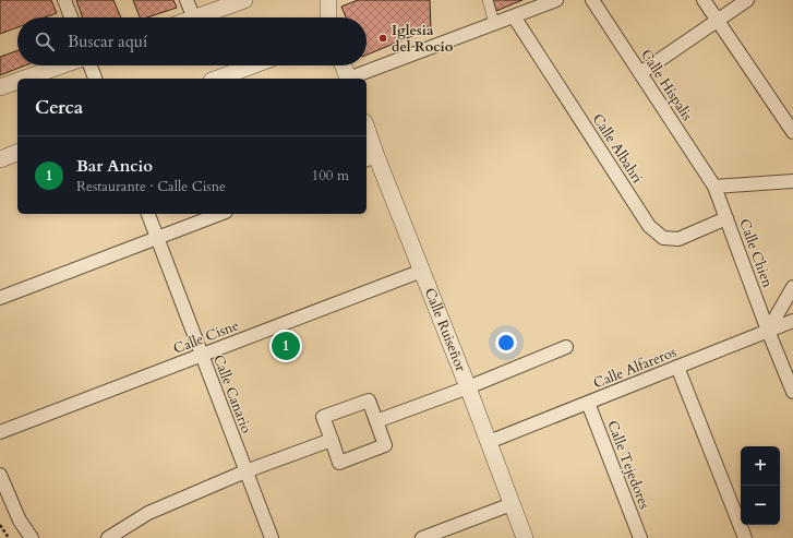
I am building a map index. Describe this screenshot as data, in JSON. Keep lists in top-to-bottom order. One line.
{"streets":{"street":["Calle Híspalis","Calle Albahri","Calle Chien","Calle Ruiseñor","Calle Cisne","Calle Alfareros","Calle Canario","Calle Tejedores"]},"crossings":[["Calle Híspalis","Calle Chien"],["Calle Albahri","Calle Chien"],["Calle Chien","Calle Alfareros"],["Calle Ruiseñor","Calle Cisne"],["Calle Ruiseñor","Calle Alfareros"],["Calle Cisne","Calle Canario"],["Calle Alfareros","Calle Tejedores"]],"places":["Iglesia del Rocío"],"page":{"search":"Buscar aquí","heading":"Cerca","list":[{"mark":"1","name":"Bar Ancio","note":"Restaurante · Calle Cisne","value":"100 m"}],"pins":"1","map_buttons":["+","−"]}}
